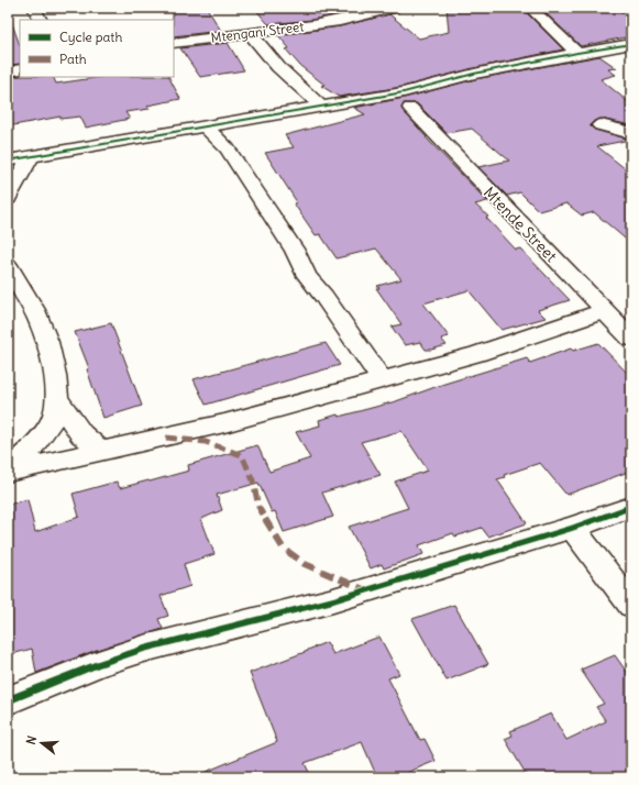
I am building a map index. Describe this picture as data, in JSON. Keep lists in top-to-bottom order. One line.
{"streets":{"street":["Mtengani Street","Mtende Street"]},"legend":["Cycle path","Path"],"north":"left"}
